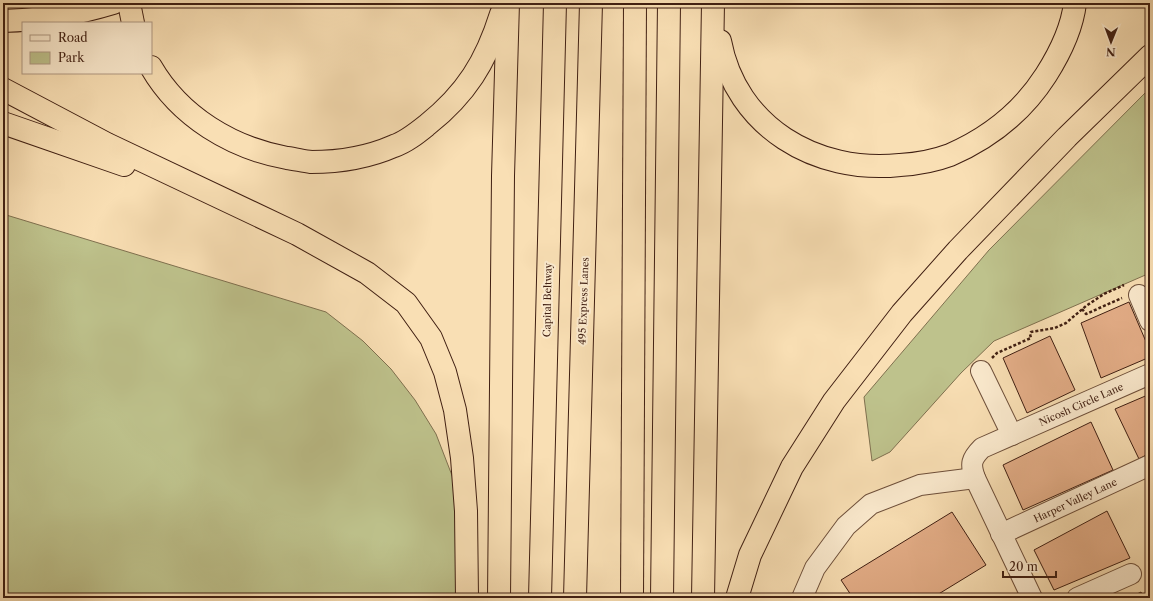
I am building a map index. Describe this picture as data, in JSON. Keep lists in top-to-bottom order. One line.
{"streets":{"highway":["Capital Beltway","495 Express Lanes"],"street":["Nicosh Circle Lane","Harper Valley Lane"]},"crossings":[["Nicosh Circle Lane","Harper Valley Lane"]],"legend":["Road","Park"],"scale_bar":"20 m","north":"bottom"}
